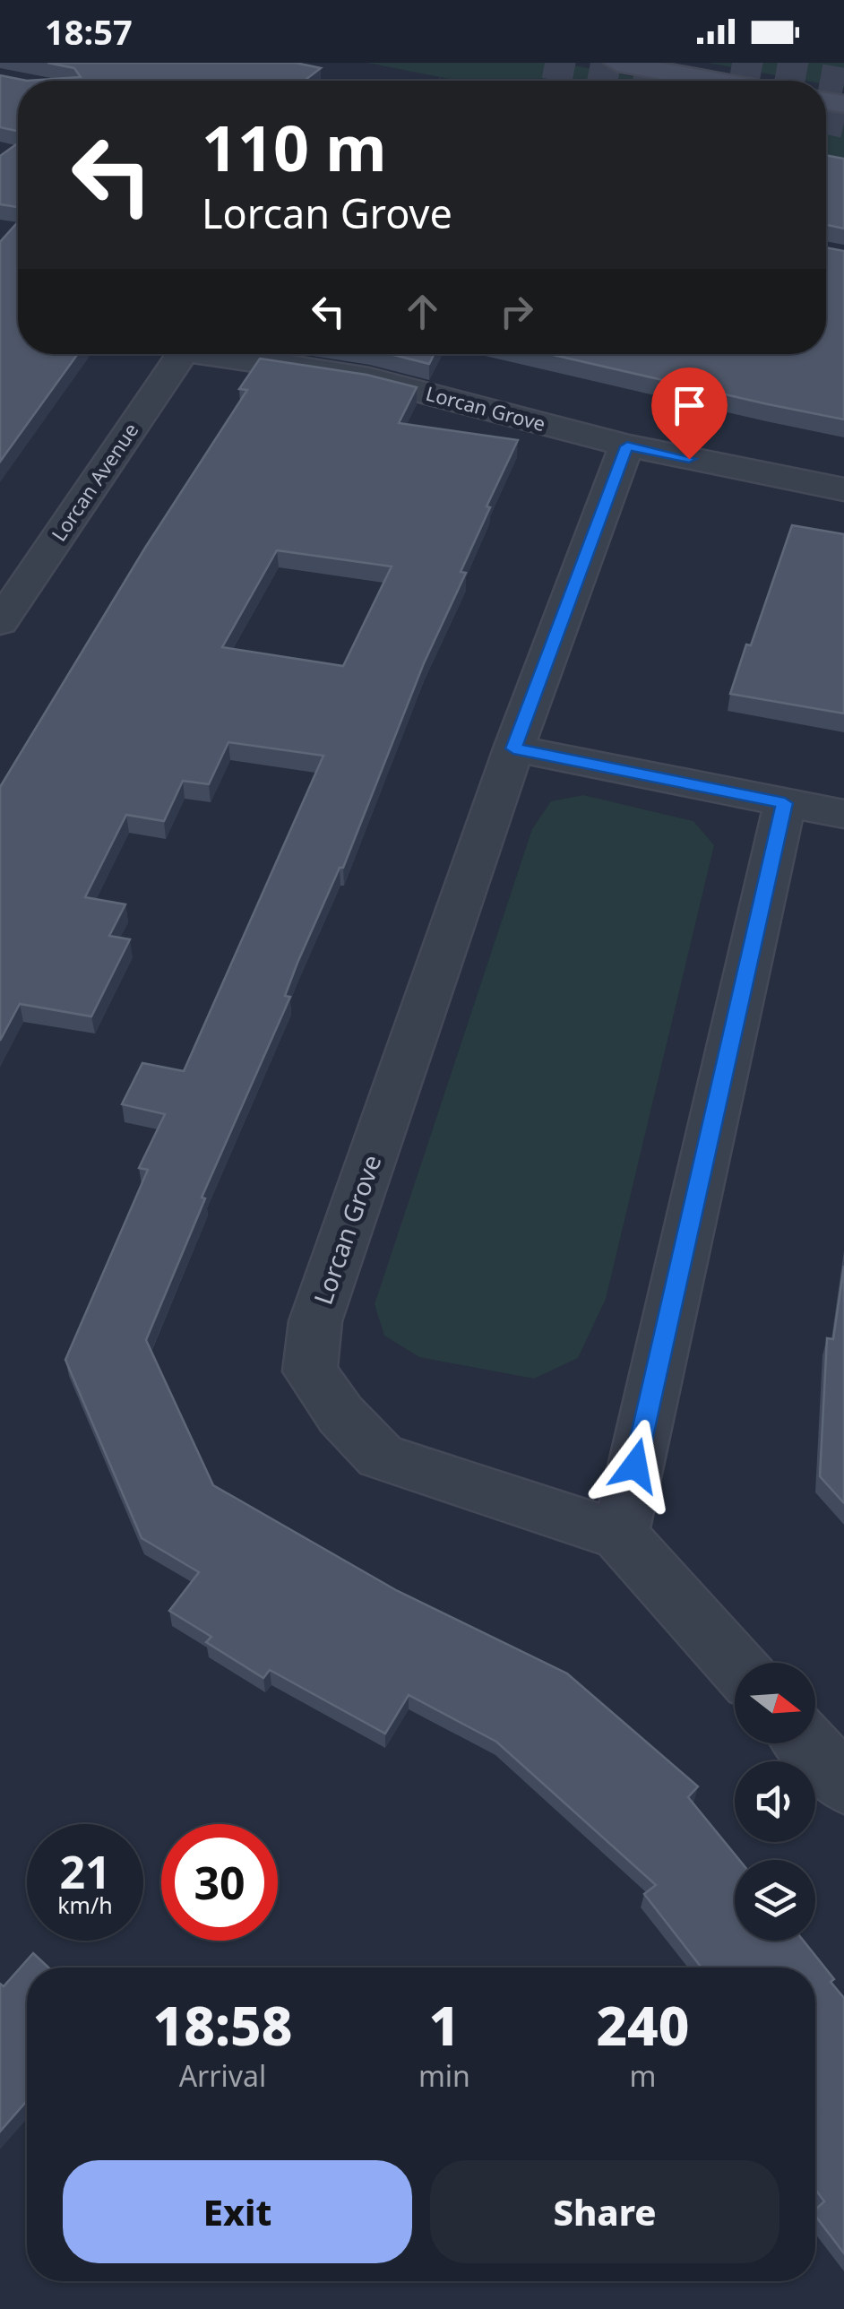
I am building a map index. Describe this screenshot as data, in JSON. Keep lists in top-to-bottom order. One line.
{"streets":{"street":["Lorcan Grove","Lorcan Avenue"]},"north":"right","page":{"status":"18:57","turn":["110 m","Lorcan Grove"],"speed":"21 km/h","limit":"30","eta":["18:58","Arrival","1","min","240","m"],"buttons":["Exit","Share"]}}
